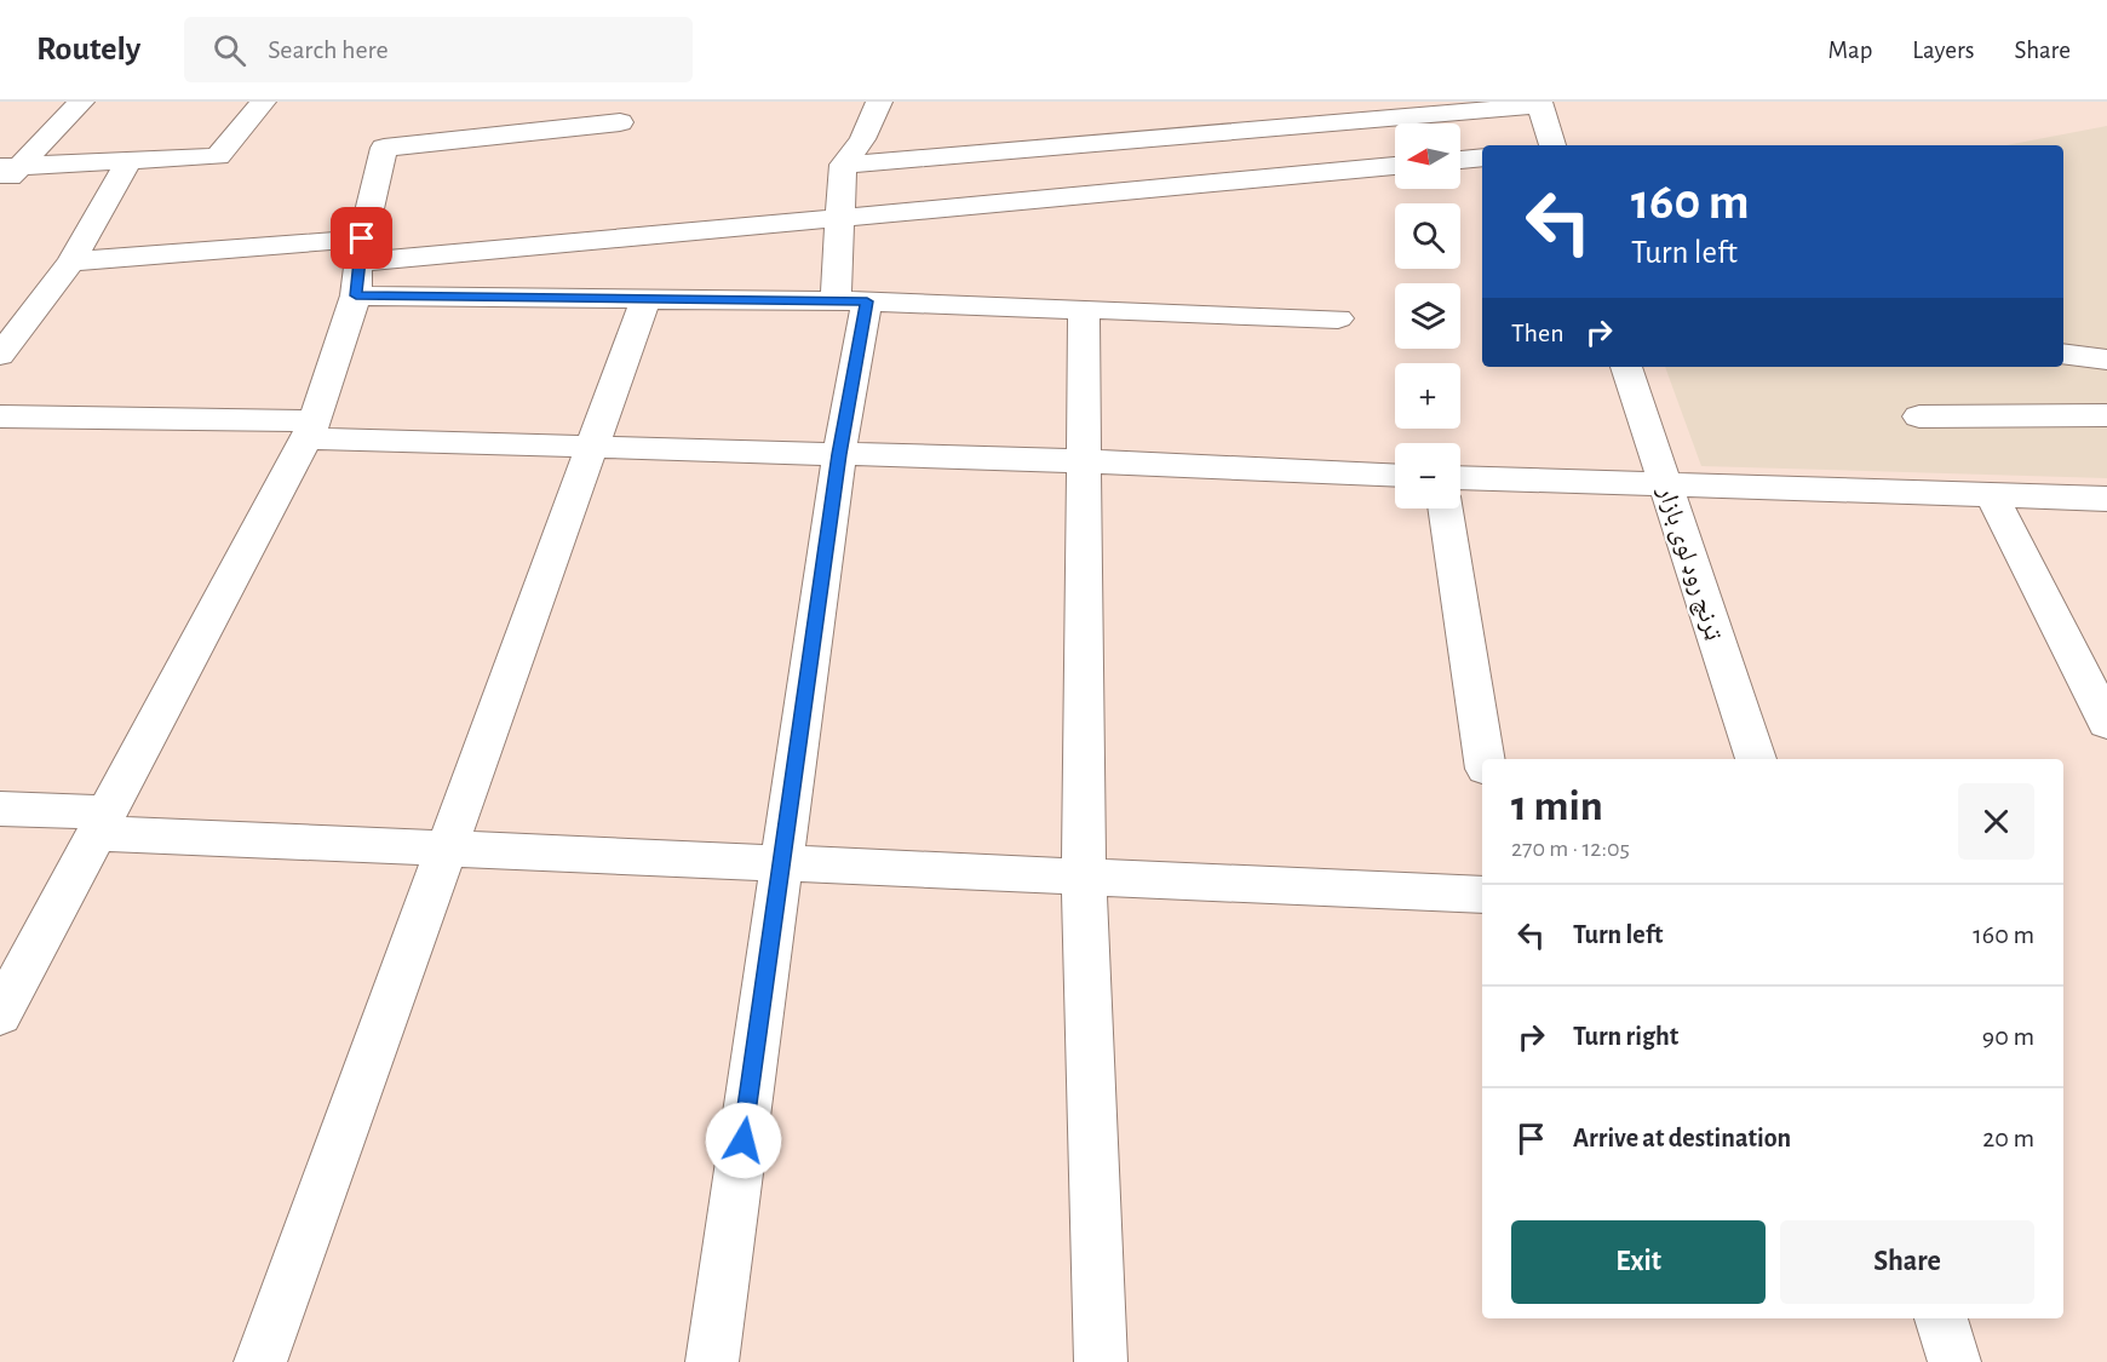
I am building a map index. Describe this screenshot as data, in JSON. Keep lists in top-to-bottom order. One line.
{"streets":{"street":["ټرنچ روډ لوی بازار"]},"north":"left","page":{"header":"Routely","search":"Search here","nav":["Map","Layers","Share"],"map_buttons":["+","−"],"turn":["160 m","Turn left"],"then":"Then","heading":["1 min","270 m · 12:05"],"list":[{"name":"Turn left","value":"160 m"},{"name":"Turn right","value":"90 m"},{"name":"Arrive at destination","value":"20 m"}],"buttons":["Exit","Share"]}}
